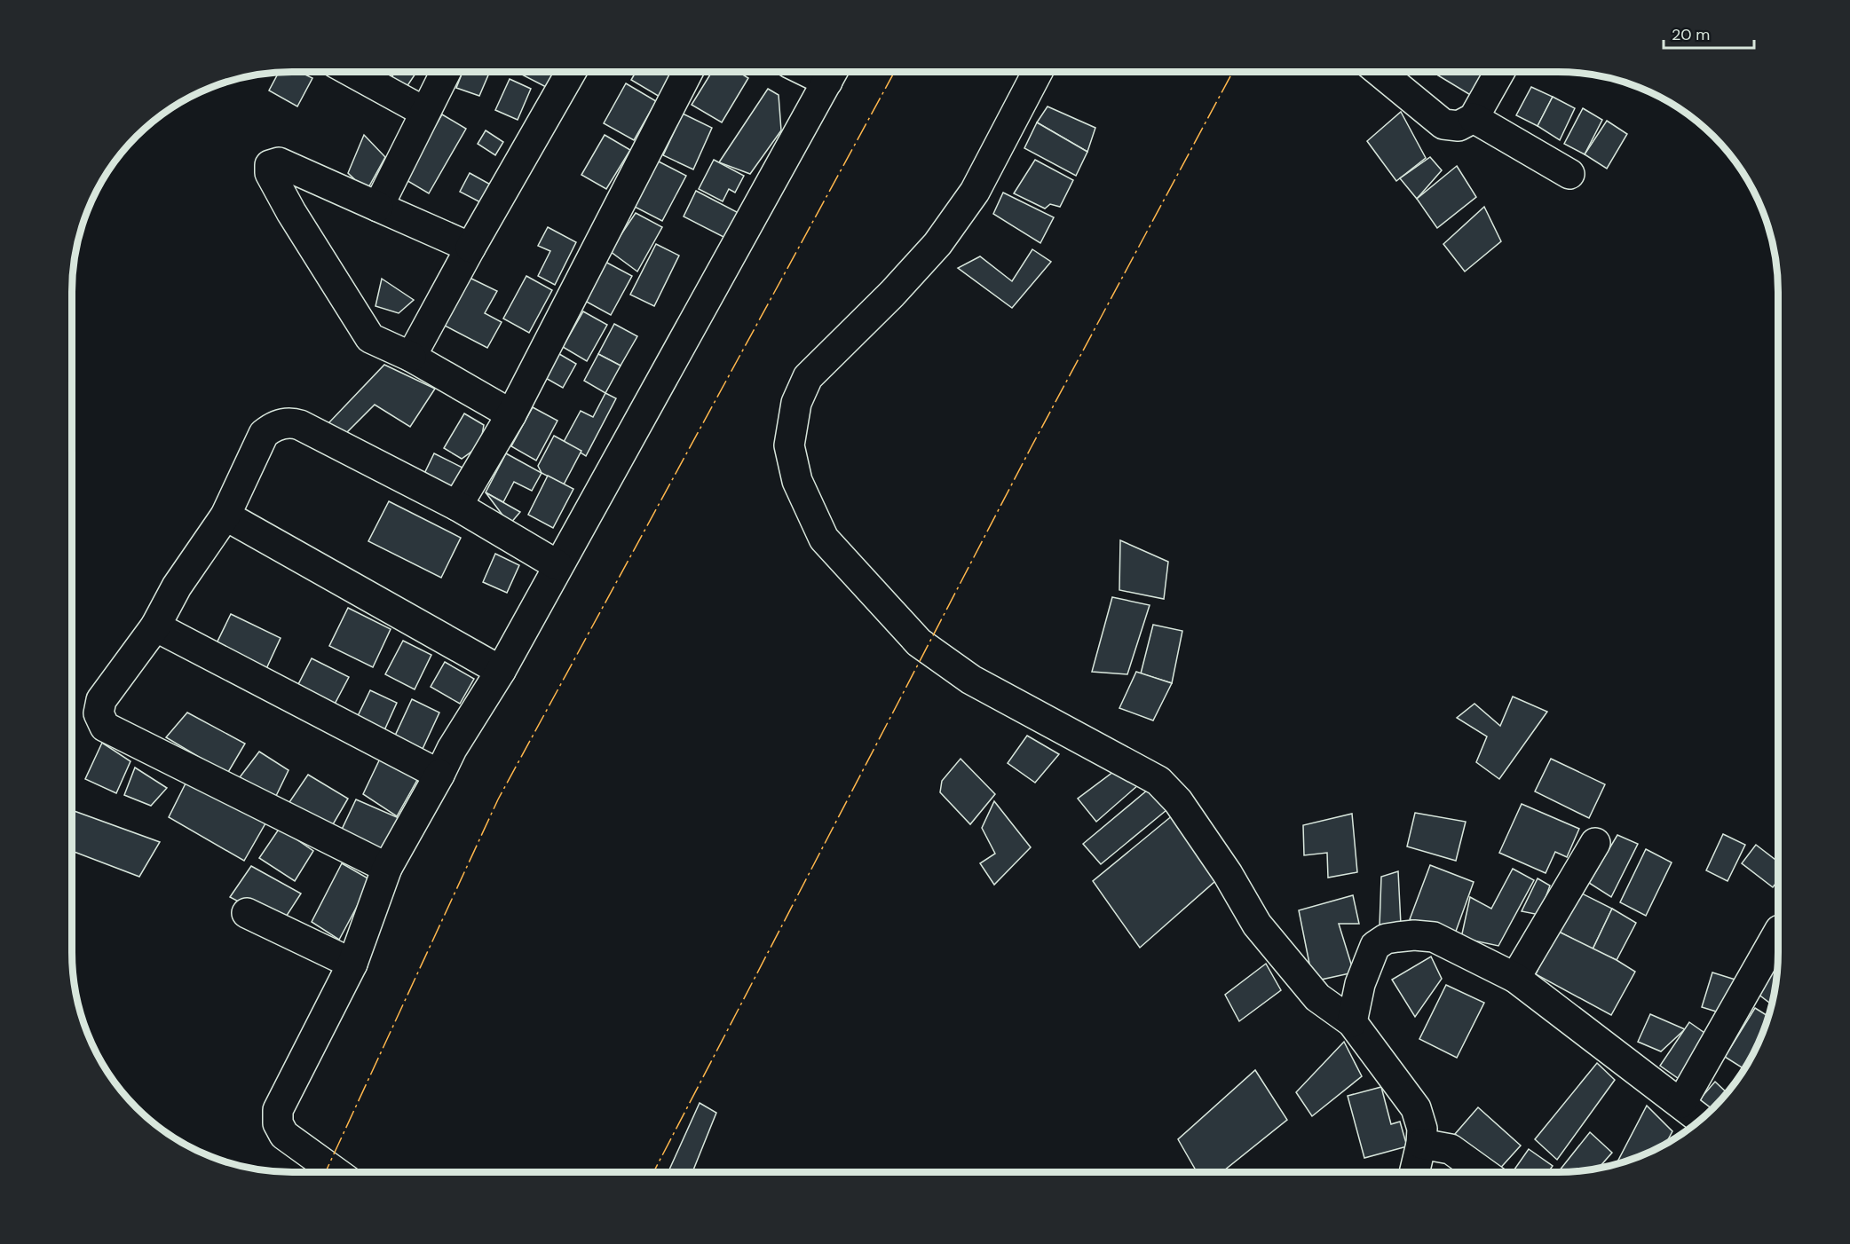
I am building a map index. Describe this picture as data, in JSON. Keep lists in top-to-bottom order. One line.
{"scale_bar":"20 m"}
